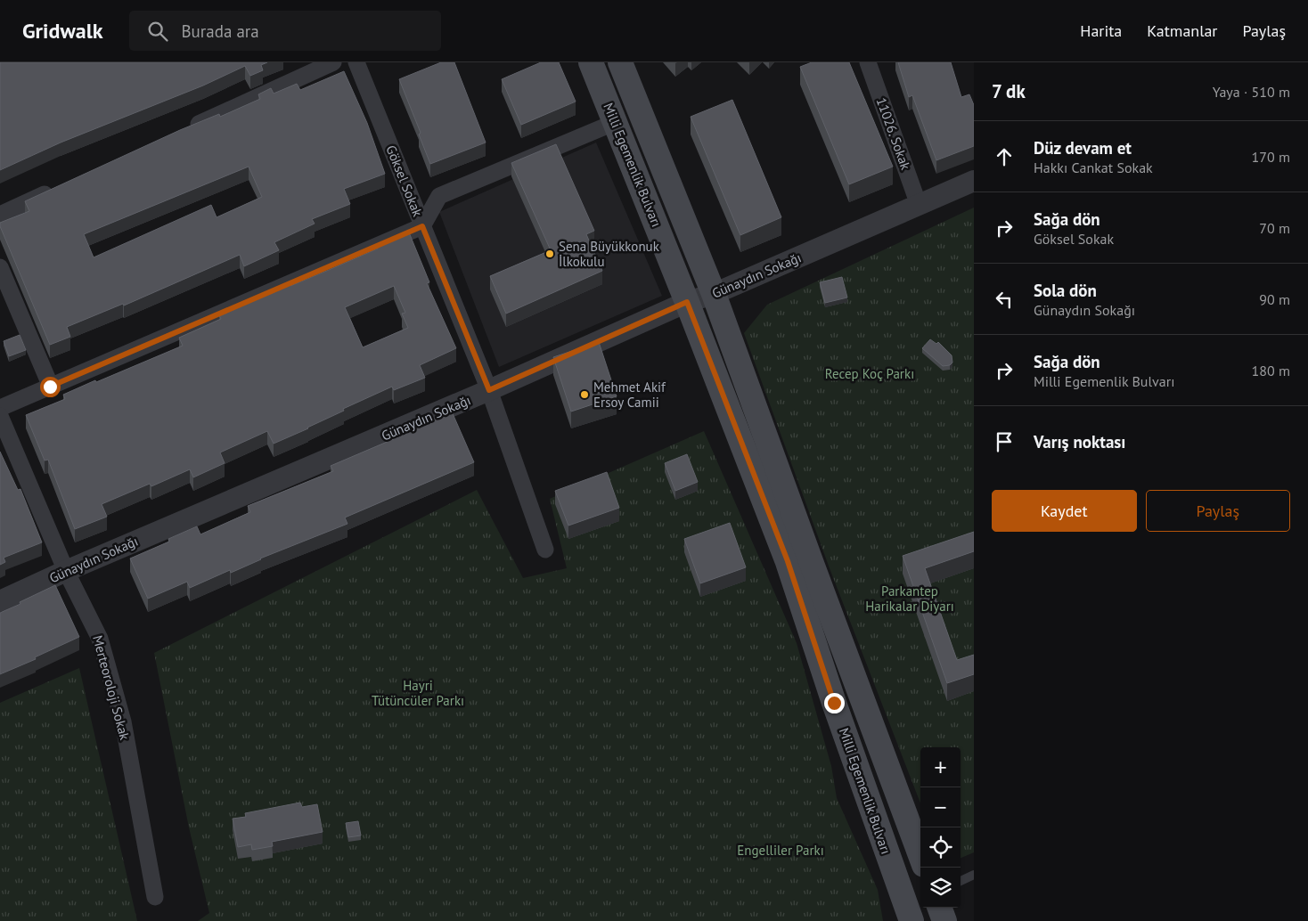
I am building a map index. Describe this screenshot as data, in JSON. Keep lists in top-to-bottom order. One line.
{"streets":{"main road":["Milli Egemenlik Bulvarı"],"street":["11026. Sokak","Göksel Sokak","Günaydın Sokağı","Merteoroloji Sokak"]},"crossings":[["11026. Sokak","Günaydın Sokağı"],["Milli Egemenlik Bulvarı","Günaydın Sokağı"],["Göksel Sokak","Günaydın Sokağı"],["Günaydın Sokağı","Merteoroloji Sokak"]],"parks":["Recep Koç Parkı","Parkantep Harikalar Diyarı","Hayri Tütüncüler Parkı","Engelliler Parkı"],"places":["Sena Büyükkonuk İlkokulu","Mehmet Akif Ersoy Camii"],"page":{"header":"Gridwalk","search":"Burada ara","nav":["Harita","Katmanlar","Paylaş"],"heading":["7 dk","Yaya · 510 m"],"list":[["Düz devam et","Hakkı Cankat Sokak","170 m"],["Sağa dön","Göksel Sokak","70 m"],["Sola dön","Günaydın Sokağı","90 m"],["Sağa dön","Milli Egemenlik Bulvarı","180 m"],"Varış noktası"],"buttons":["Kaydet","Paylaş"],"map_buttons":["+","−"]}}
